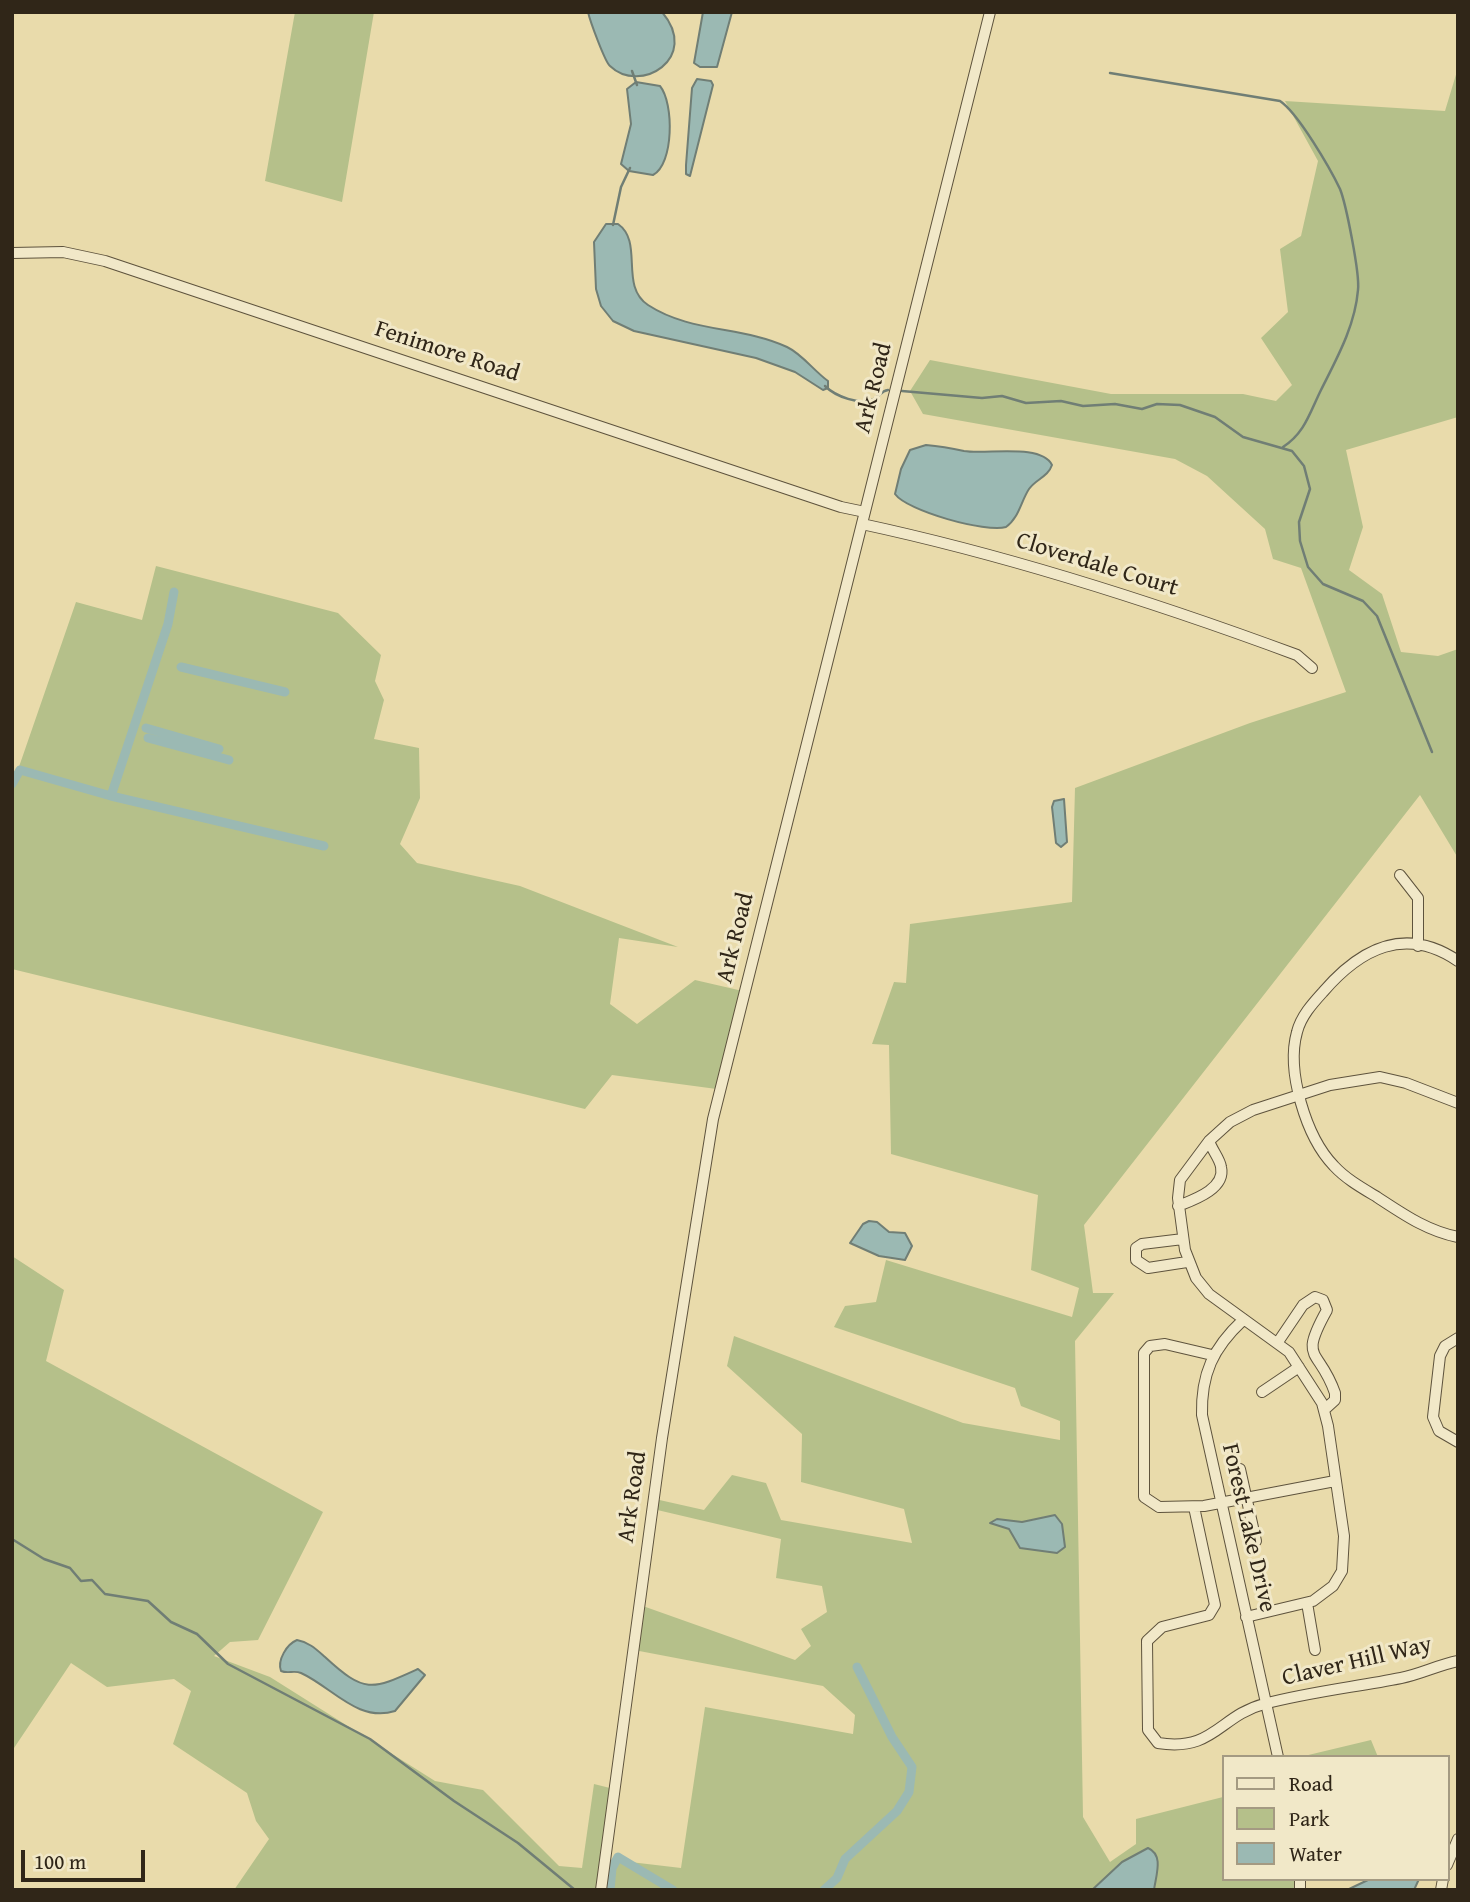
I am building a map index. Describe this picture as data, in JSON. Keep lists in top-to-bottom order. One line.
{"streets":{"street":["Fenimore Road","Ark Road","Cloverdale Court","Forest Lake Drive","Claver Hill Way"]},"crossings":[["Fenimore Road","Ark Road"],["Ark Road","Cloverdale Court"],["Forest Lake Drive","Claver Hill Way"]],"legend":["Road","Park","Water"],"scale_bar":"100 m"}
